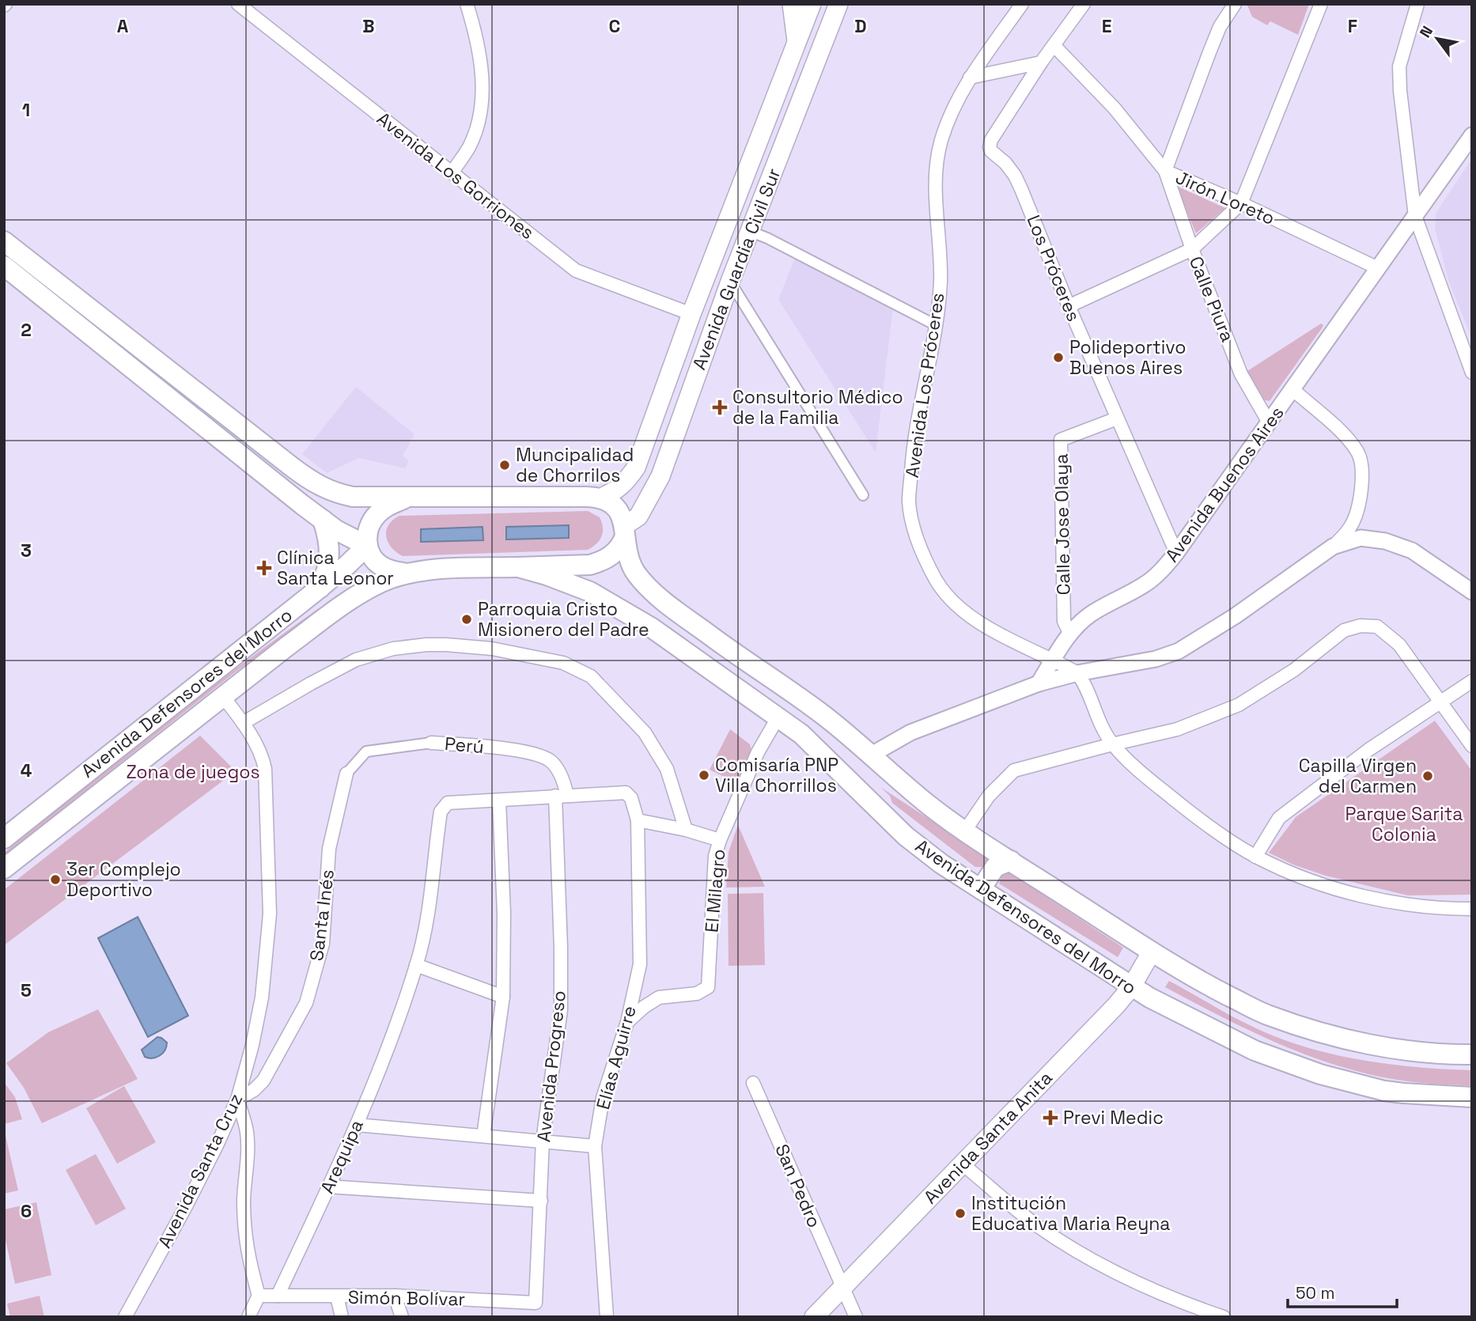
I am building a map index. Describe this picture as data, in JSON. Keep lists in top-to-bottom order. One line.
{"streets":{"main road":["Avenida Guardia Civil Sur","Avenida Defensores del Morro","Avenida Santa Anita"],"street":["Avenida Los Gorriones","Jirón Loreto","Los Próceres","Calle Piura","Avenida Los Próceres","Avenida Buenos Aires","Calle Jose Olaya","Perú","El Milagro","Santa Inés","Elías Aguirre","Avenida Progreso","Arequipa","Avenida Santa Cruz","San Pedro","Simón Bolívar"]},"crossings":[["Avenida Los Gorriones","Avenida Guardia Civil Sur"],["Jirón Loreto","Los Próceres"],["Jirón Loreto","Calle Piura"],["Jirón Loreto","Avenida Buenos Aires"],["Los Próceres","Avenida Buenos Aires"],["Los Próceres","Calle Jose Olaya"],["Avenida Guardia Civil Sur","Avenida Defensores del Morro"],["Calle Piura","Avenida Buenos Aires"],["Avenida Los Próceres","Avenida Buenos Aires"],["Avenida Buenos Aires","Calle Jose Olaya"],["Avenida Defensores del Morro","El Milagro"],["Avenida Defensores del Morro","Avenida Santa Anita"],["Avenida Defensores del Morro","Avenida Santa Cruz"],["Perú","Santa Inés"],["Perú","Elías Aguirre"],["Perú","Avenida Progreso"],["El Milagro","Elías Aguirre"],["Santa Inés","Avenida Santa Cruz"],["Elías Aguirre","Avenida Progreso"],["Avenida Progreso","Simón Bolívar"],["Avenida Santa Anita","San Pedro"],["Arequipa","Simón Bolívar"]],"parks":["Zona de juegos","Parque Sarita Colonia"],"places":{"other":["Polideportivo Buenos Aires","Muncipalidad de Chorrilos","Parroquia Cristo Misionero del Padre","Comisaría PNP Villa Chorrillos","Capilla Virgen del Carmen","3er Complejo Deportivo","Institución Educativa Maria Reyna"],"health":["Consultorio Médico de la Familia","Clínica Santa Leonor","Previ Medic"]},"scale_bar":"50 m","north":"top left","grid":{"columns":["A","B","C","D","E","F"],"rows":["1","2","3","4","5","6"]}}
